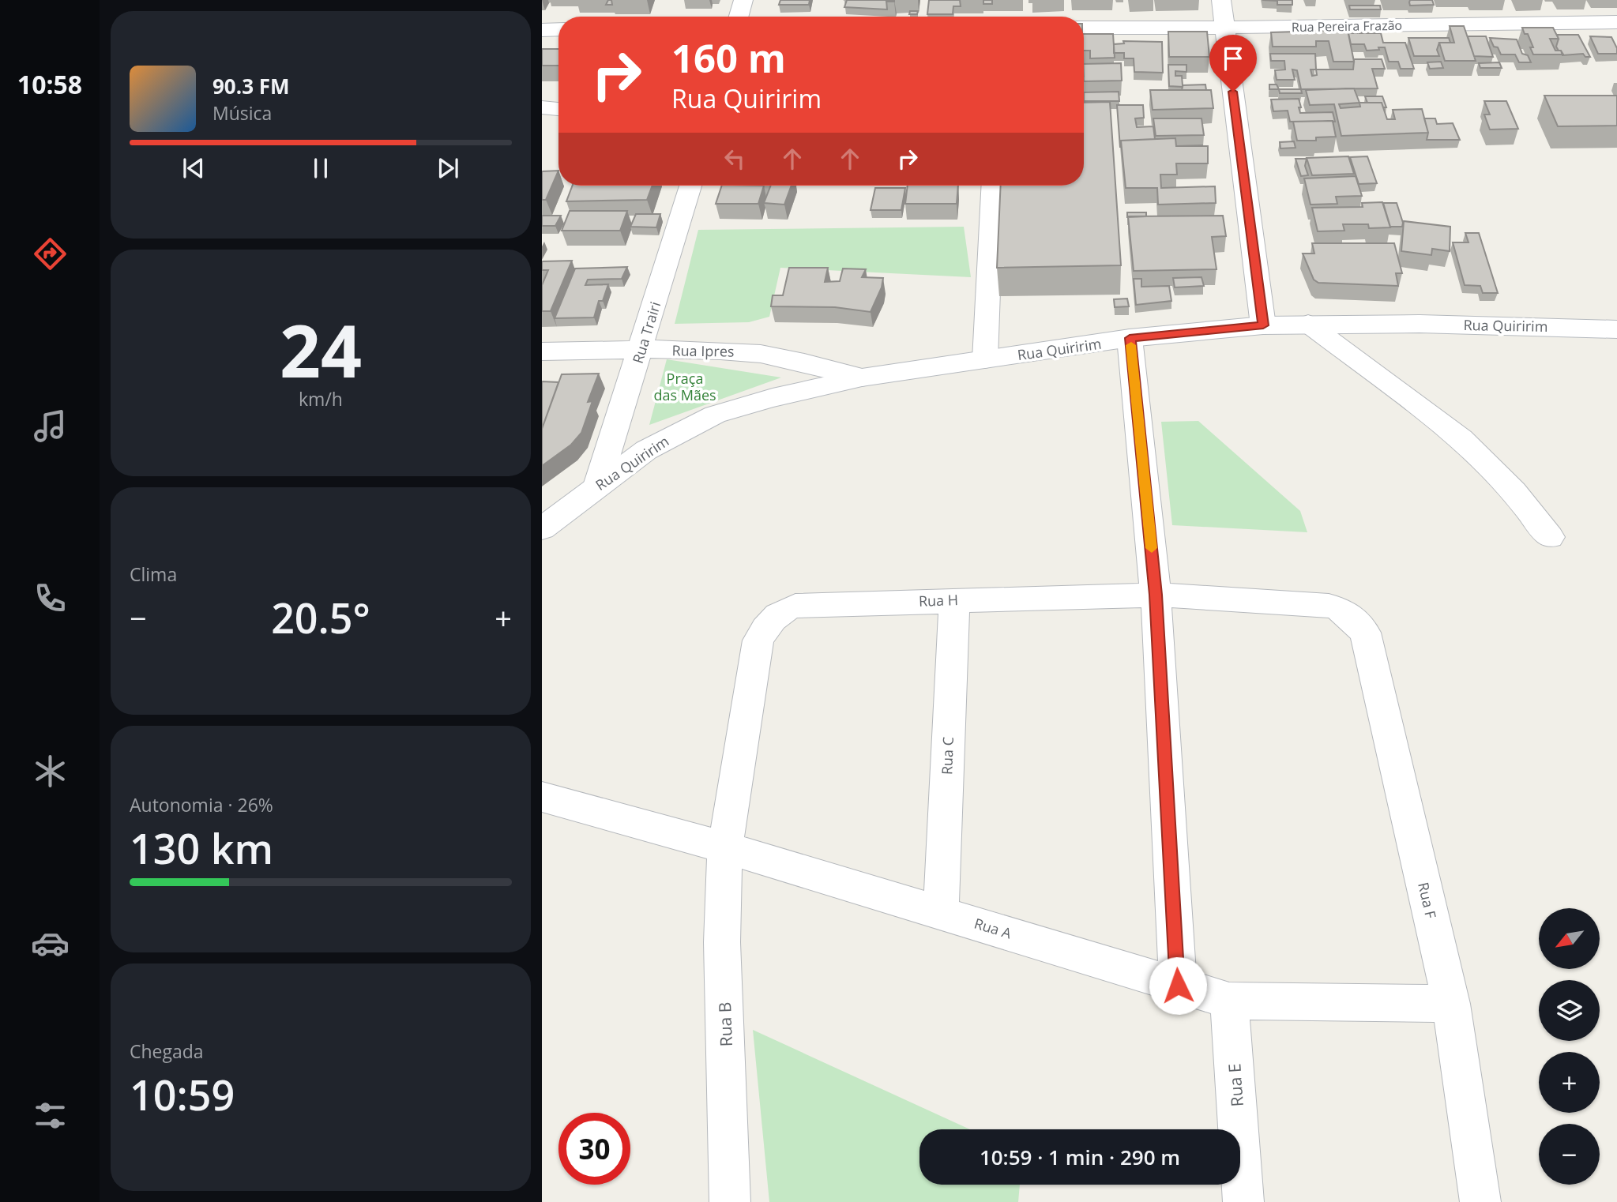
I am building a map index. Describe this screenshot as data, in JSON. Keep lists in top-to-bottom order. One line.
{"streets":{"street":["Rua Pereira Frazão","Rua Quiririm","Rua Trairi","Rua Ipres","Rua H","Rua C","Rua F","Rua A","Rua B","Rua E"]},"crossings":[["Rua Quiririm","Rua Trairi"],["Rua Quiririm","Rua Ipres"],["Rua Trairi","Rua Ipres"],["Rua H","Rua C"],["Rua H","Rua F"],["Rua H","Rua A"],["Rua H","Rua B"],["Rua C","Rua A"],["Rua F","Rua A"],["Rua A","Rua B"],["Rua A","Rua E"]],"parks":["Praça das Mães"],"north":"bottom left","page":{"tabs":"10:58","turn":["160 m","Rua Quiririm"],"song":["90.3 FM","Música"],"tile":[["24","km/h"],"Clima",["Autonomia · 26%","130 km"],["Chegada","10:59"]],"heat":["−","20.5°","+"],"map_buttons":["+","−"],"limit":"30","trip":"10:59 · 1 min · 290 m"}}
